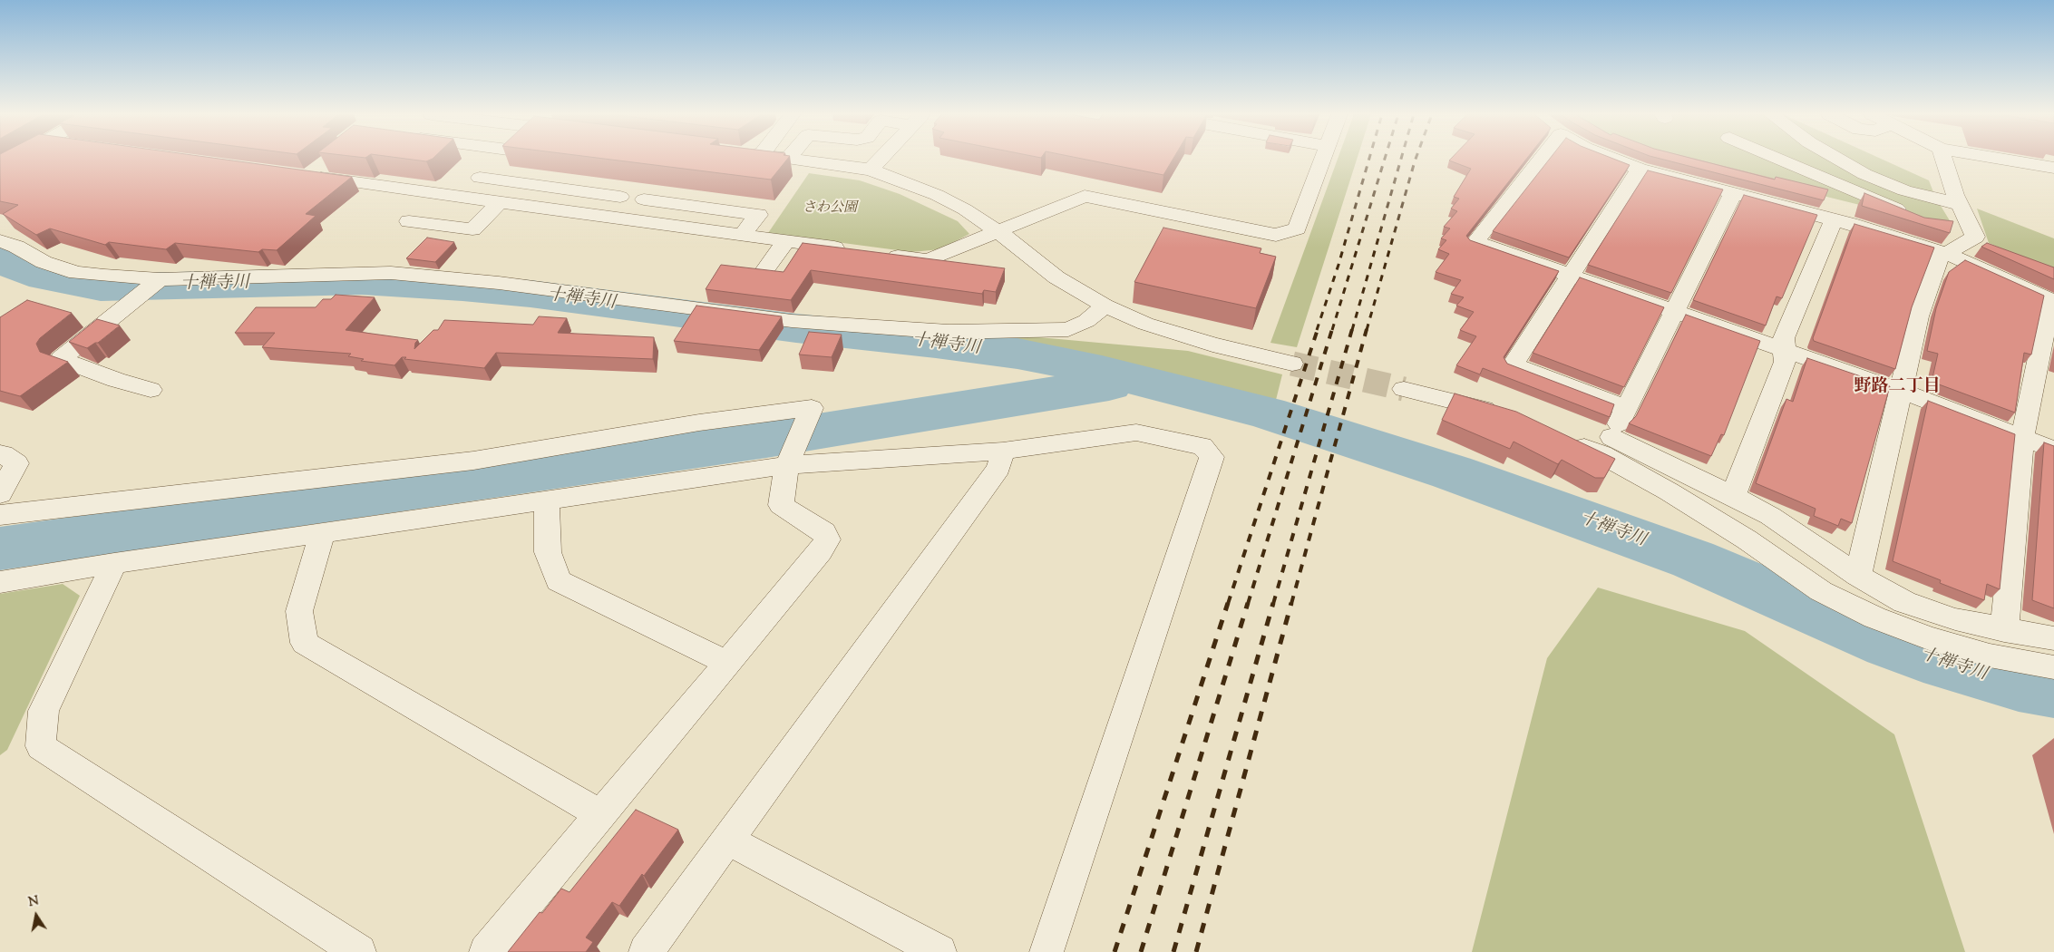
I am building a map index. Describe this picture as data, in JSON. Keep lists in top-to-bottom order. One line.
{"districts":["野路二丁目"],"water":["十禅寺川"],"parks":["さわ公園"],"north":"top"}
